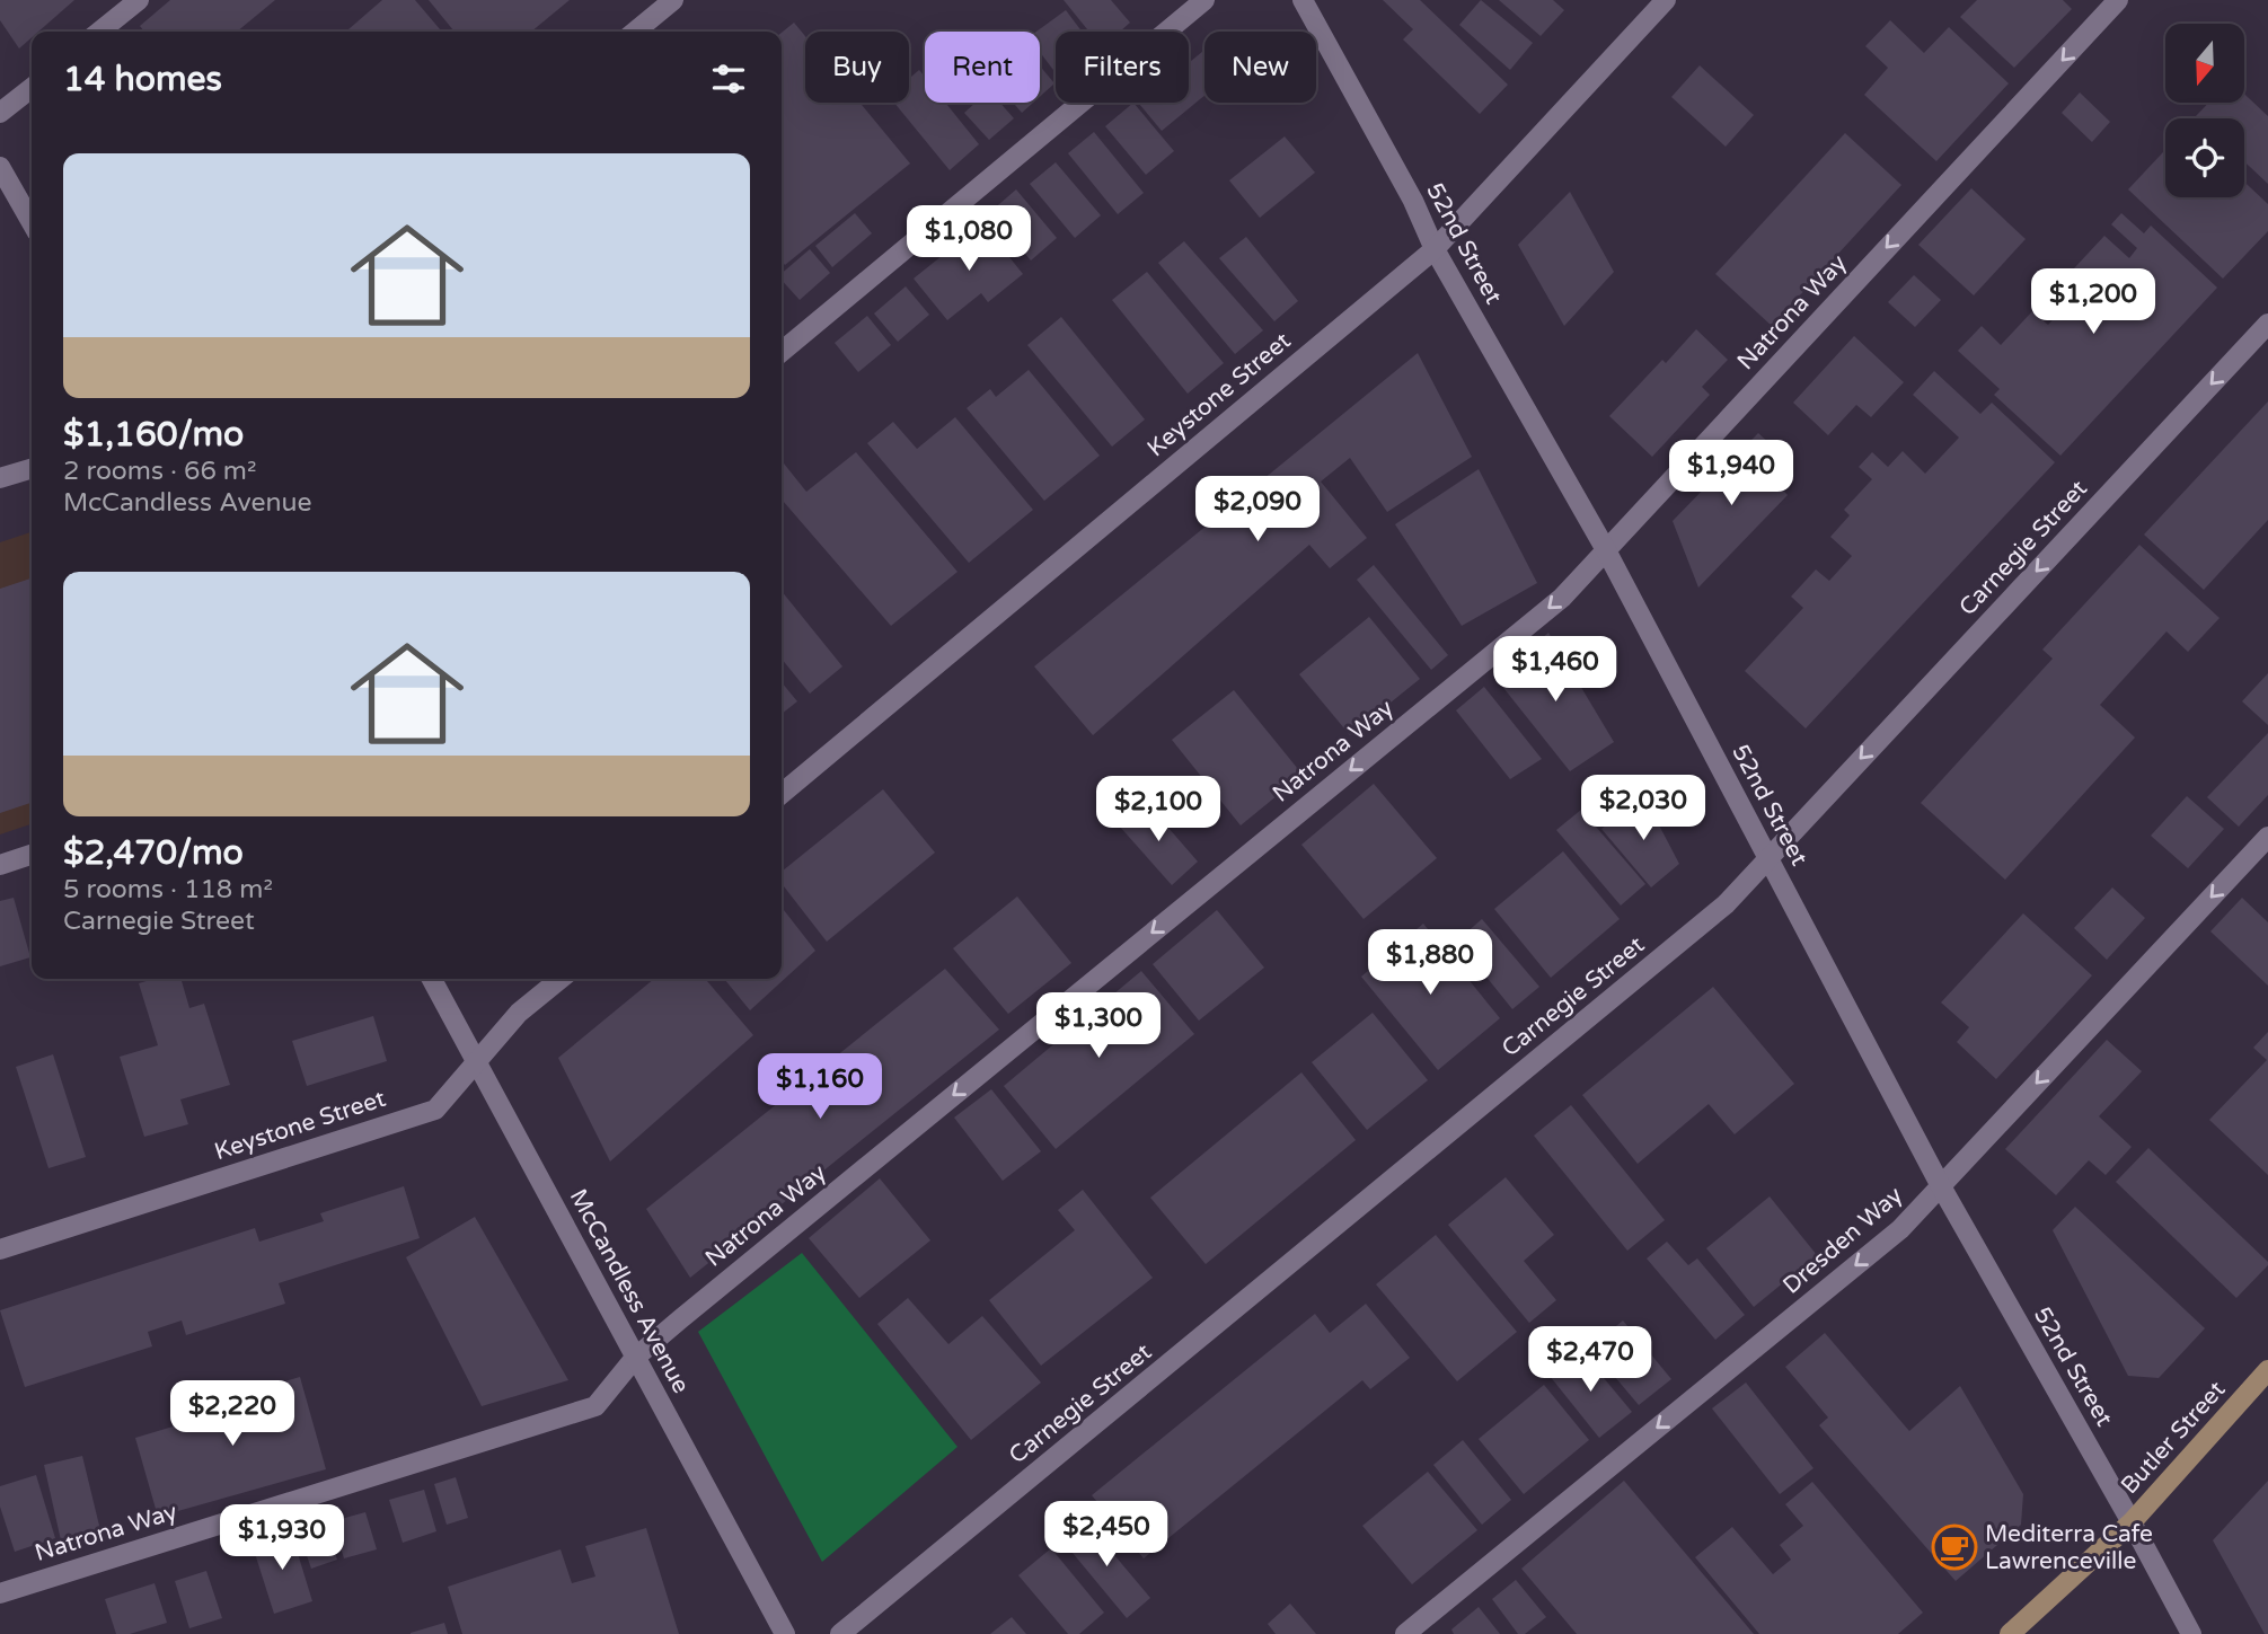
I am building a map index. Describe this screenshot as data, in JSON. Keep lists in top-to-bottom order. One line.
{"streets":{"main road":["Butler Street"],"street":["52nd Street","Natrona Way","Keystone Street","Carnegie Street","Dresden Way","McCandless Avenue"]},"crossings":[["52nd Street","Natrona Way"],["52nd Street","Keystone Street"],["52nd Street","Carnegie Street"],["52nd Street","Dresden Way"],["52nd Street","Butler Street"],["Natrona Way","McCandless Avenue"],["Keystone Street","McCandless Avenue"]],"one_way":["Natrona Way","Carnegie Street","Dresden Way"],"places":{"cafe":["Mediterra Cafe Lawrenceville"]},"north":"bottom","page":{"chip":["Buy","Rent","Filters","New"],"heading":"14 homes","list":[{"name":"$1,160/mo","note":"2 rooms · 66 m² · McCandless Avenue"},{"name":"$2,470/mo","note":"5 rooms · 118 m² · Carnegie Street"}],"price":["$1,080","$1,200","$1,940","$2,090","$1,460","$2,030","$2,100","$1,880","$1,300","$1,160","$2,470","$2,220","$2,450","$1,930"]}}
